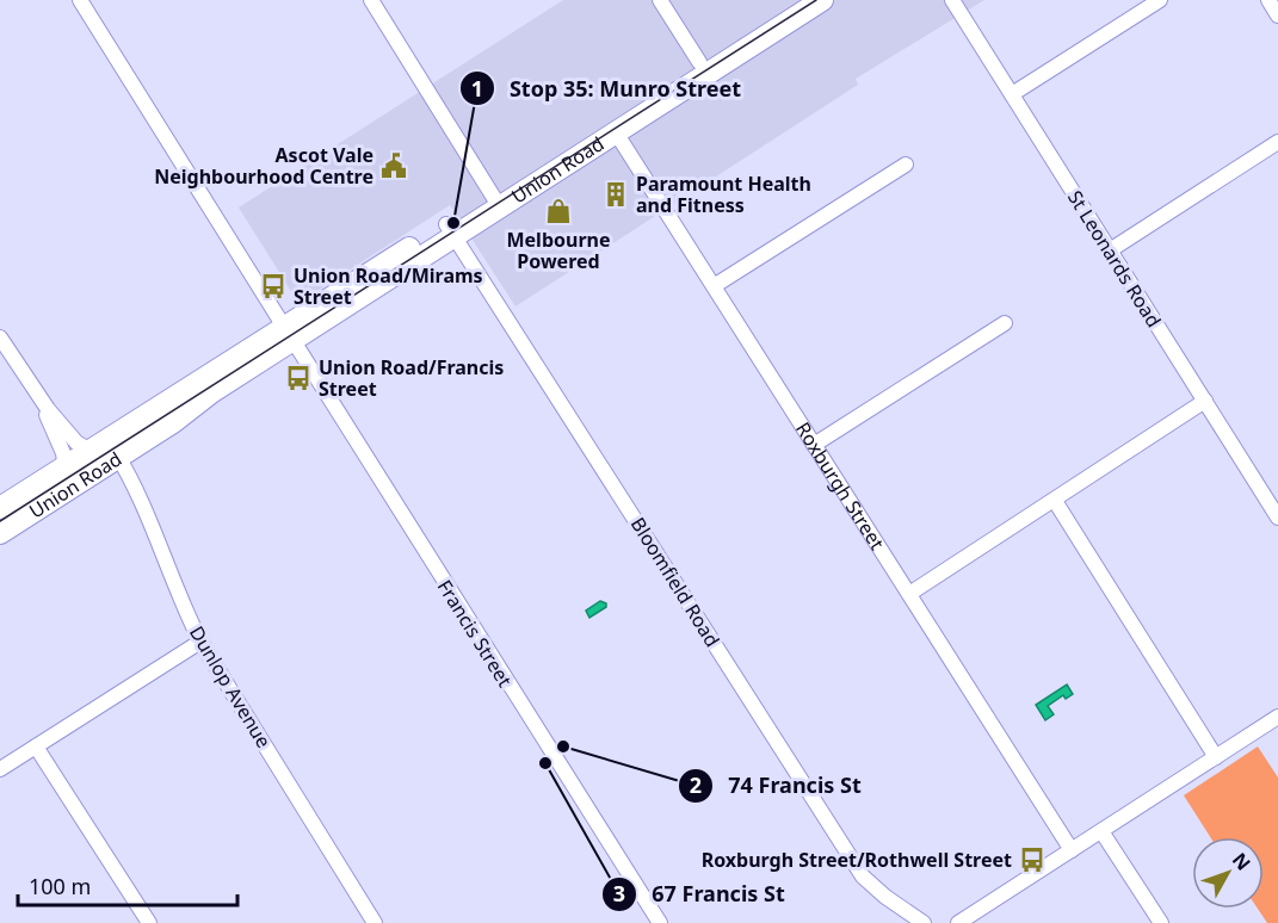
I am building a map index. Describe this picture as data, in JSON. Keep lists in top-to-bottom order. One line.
{"streets":{"street":["Union Road","St Leonards Road","Roxburgh Street","Bloomfield Road","Francis Street","Dunlop Avenue"]},"crossings":[["Union Road","Roxburgh Street"],["Union Road","Bloomfield Road"],["Union Road","Francis Street"],["Union Road","Dunlop Avenue"]],"places":{"public building":["Ascot Vale Neighbourhood Centre"],"building":["Paramount Health and Fitness"],"shop":["Melbourne Powered"],"other":["Stop 35: Munro Street","74 Francis St","67 Francis St"],"bus stop":["Union Road/Mirams Street","Union Road/Francis Street","Roxburgh Street/Rothwell Street"]},"scale_bar":"100 m","north":"top right"}
